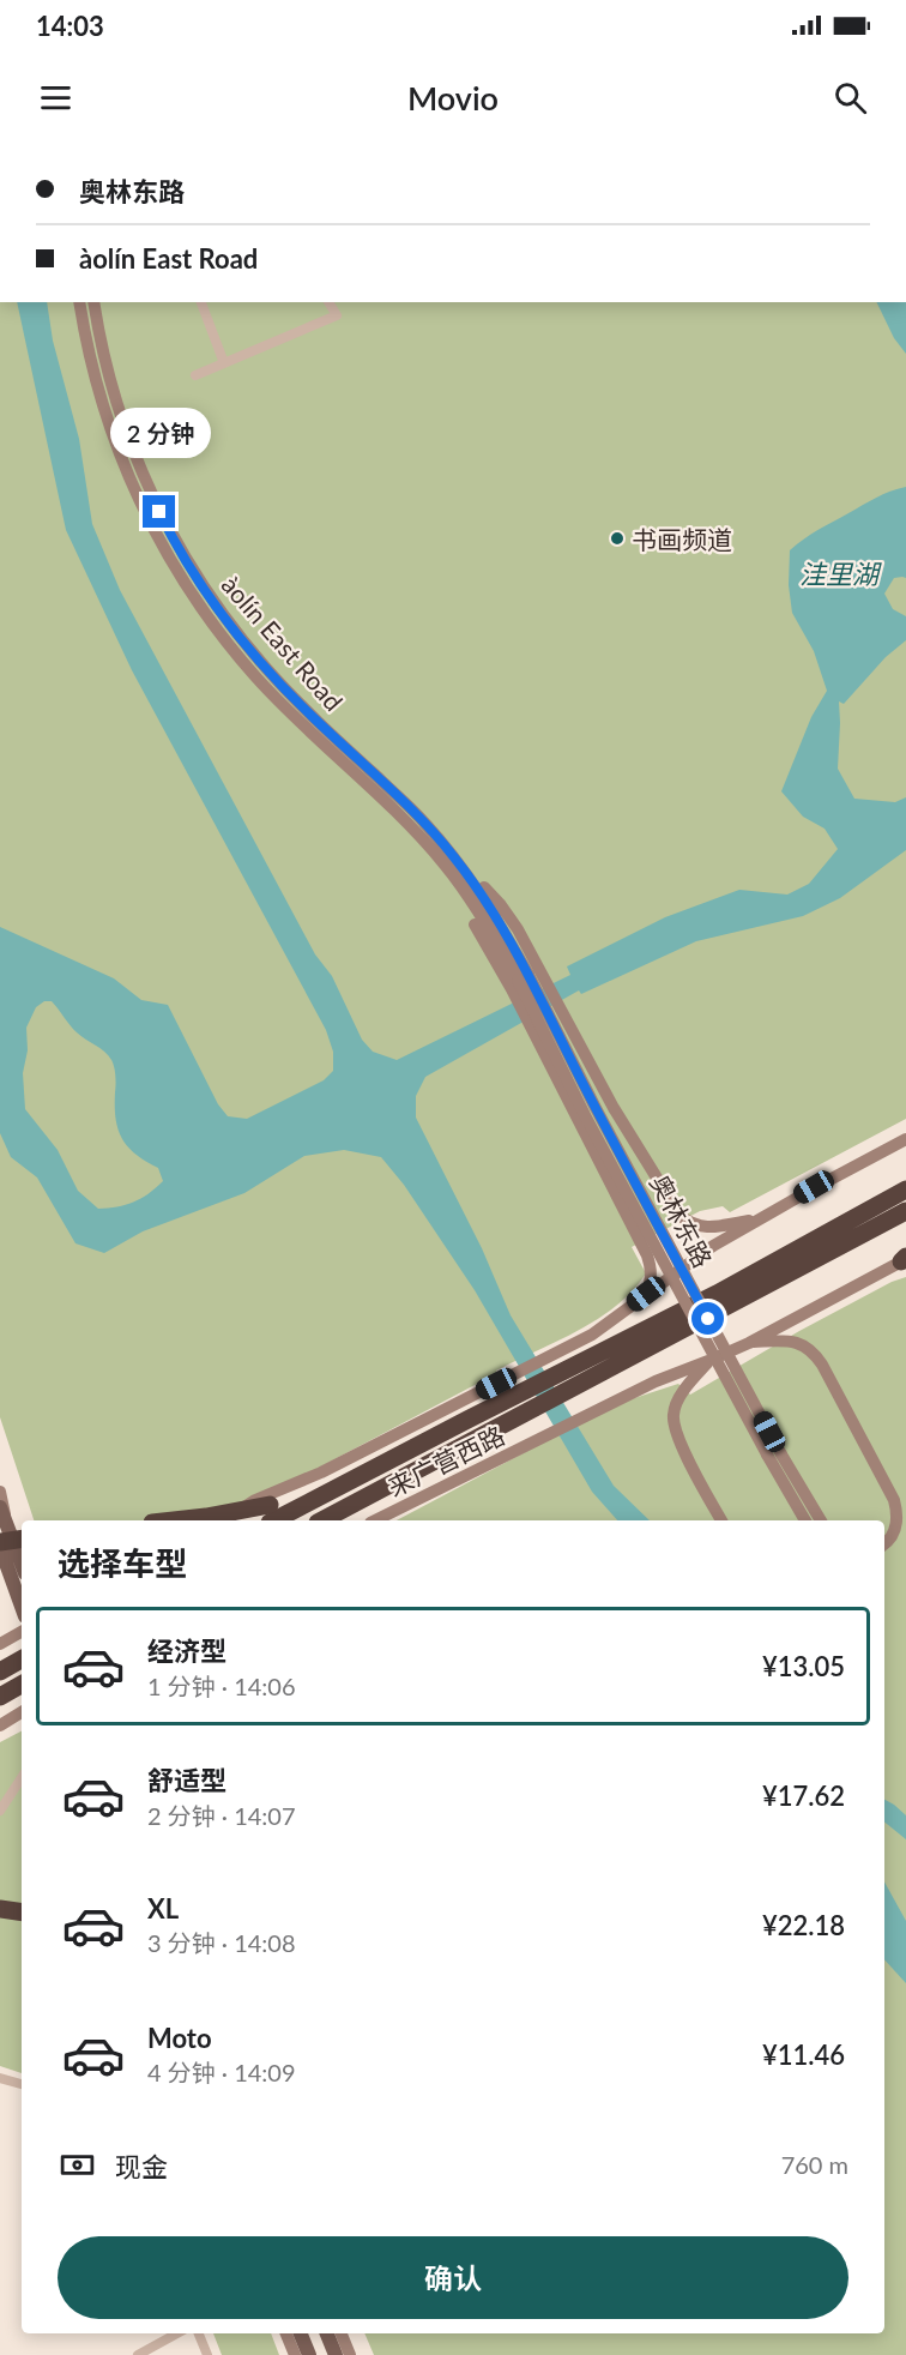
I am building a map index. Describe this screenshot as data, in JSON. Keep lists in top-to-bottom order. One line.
{"streets":{"main road":["àolín East Road","奥林东路","来广营西路"]},"water":["洼里湖"],"places":["书画频道"],"page":{"status":"14:03","header":"Movio","banner":["奥林东路","àolín East Road"],"bubble":"2 分钟","heading":"选择车型","list":[{"name":"经济型","note":"1 分钟 · 14:06","value":"¥13.05"},{"name":"舒适型","note":"2 分钟 · 14:07","value":"¥17.62"},{"name":"XL","note":"3 分钟 · 14:08","value":"¥22.18"},{"name":"Moto","note":"4 分钟 · 14:09","value":"¥11.46"}],"pay":["现金","760 m"],"buttons":"确认"}}
